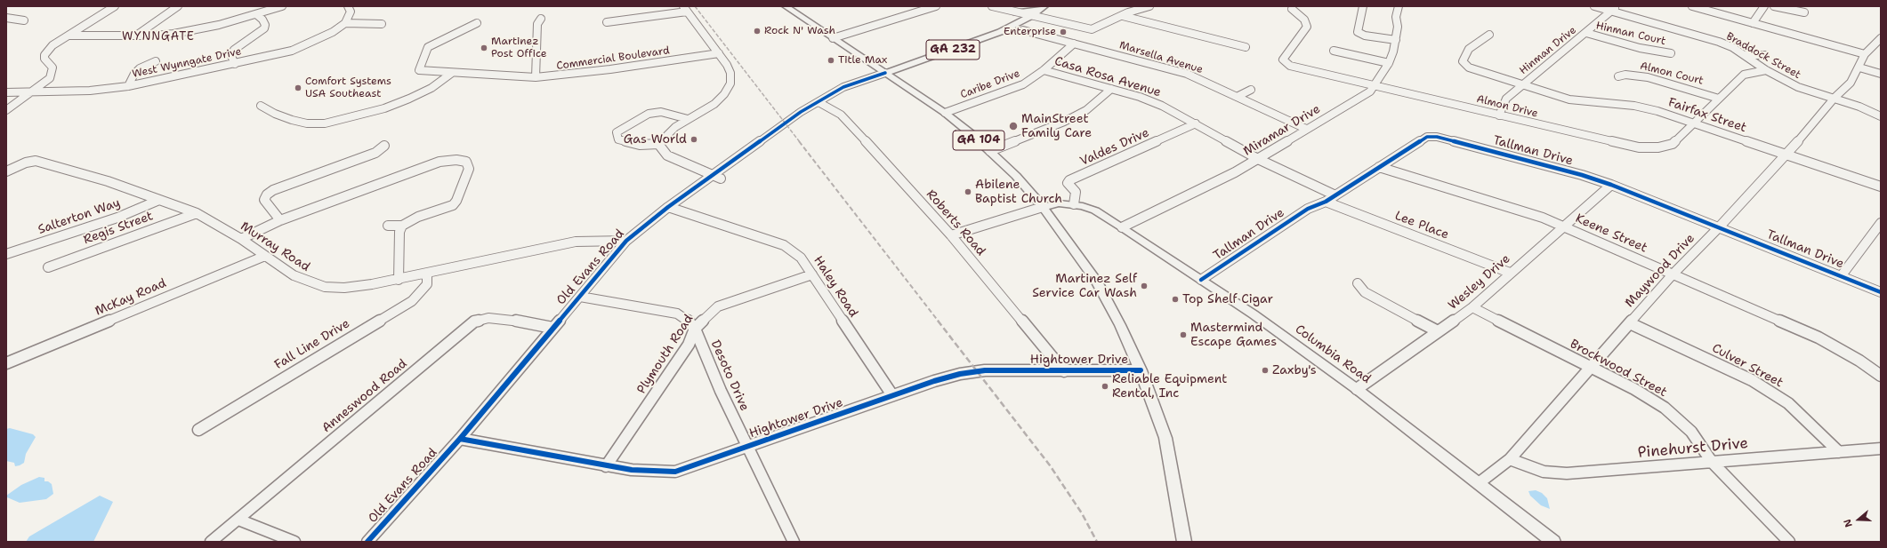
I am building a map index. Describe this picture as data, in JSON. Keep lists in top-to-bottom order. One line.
{"streets":{"main road":["GA 232","GA 104","Columbia Road"],"street":["Hinman Court","Hinman Drive","Braddock Street","Marsella Avenue","Commercial Boulevard","West Wynngate Drive","Almon Court","Casa Rosa Avenue","Caribe Drive","Almon Drive","Fairfax Street","Miramar Drive","Valdes Drive","Tallman Drive","Salterton Way","Roberts Road","Lee Place","Regis Street","Keene Street","Murray Road","Old Evans Road","Maywood Drive","Wesley Drive","Haley Road","McKay Road","Fall Line Drive","Plymouth Road","Hightower Drive","Culver Street","Brockwood Street","Desoto Drive","Anneswood Road","Pinehurst Drive"]},"crossings":[["Hinman Court","Hinman Drive"],["GA 232","GA 104"],["GA 232","Old Evans Road"],["Hinman Drive","Braddock Street"],["Hinman Drive","Almon Drive"],["Hinman Drive","Fairfax Street"],["Braddock Street","Almon Drive"],["Braddock Street","Maywood Drive"],["Marsella Avenue","Caribe Drive"],["Marsella Avenue","Miramar Drive"],["Almon Court","Almon Drive"],["Casa Rosa Avenue","Caribe Drive"],["Casa Rosa Avenue","Miramar Drive"],["Casa Rosa Avenue","Valdes Drive"],["Casa Rosa Avenue","Tallman Drive"],["Caribe Drive","GA 104"],["Almon Drive","Fairfax Street"],["Almon Drive","Miramar Drive"],["Fairfax Street","Maywood Drive"],["Miramar Drive","Columbia Road"],["GA 104","Old Evans Road"],["GA 104","Columbia Road"],["GA 104","Hightower Drive"],["Valdes Drive","Columbia Road"],["Tallman Drive","Lee Place"],["Tallman Drive","Keene Street"],["Tallman Drive","Maywood Drive"],["Tallman Drive","Wesley Drive"],["Tallman Drive","Columbia Road"],["Salterton Way","Murray Road"],["Roberts Road","Old Evans Road"],["Roberts Road","Hightower Drive"],["Lee Place","Wesley Drive"],["Regis Street","Murray Road"],["Keene Street","Maywood Drive"],["Keene Street","Wesley Drive"],["Murray Road","Old Evans Road"],["Murray Road","McKay Road"],["Murray Road","Fall Line Drive"],["Old Evans Road","Haley Road"],["Old Evans Road","Hightower Drive"],["Old Evans Road","Desoto Drive"],["Old Evans Road","Anneswood Road"],["Maywood Drive","Columbia Road"],["Maywood Drive","Culver Street"],["Maywood Drive","Brockwood Street"],["Maywood Drive","Pinehurst Drive"],["Wesley Drive","Columbia Road"],["Wesley Drive","Brockwood Street"],["Haley Road","Plymouth Road"],["Haley Road","Hightower Drive"],["Plymouth Road","Hightower Drive"],["Plymouth Road","Desoto Drive"],["Hightower Drive","Desoto Drive"],["Culver Street","Pinehurst Drive"],["Brockwood Street","Pinehurst Drive"]],"districts":["WYNNGATE"],"places":["Rock N' Wash","Enterprise","Martinez Post Office","Title Max","Comfort Systems USA Southeast","MainStreet Family Care","Gas World","Abilene Baptist Church","Martinez Self Service Car Wash","Top Shelf Cigar","Mastermind Escape Games","Zaxby's","Reliable Equipment Rental, Inc"],"north":"left"}
